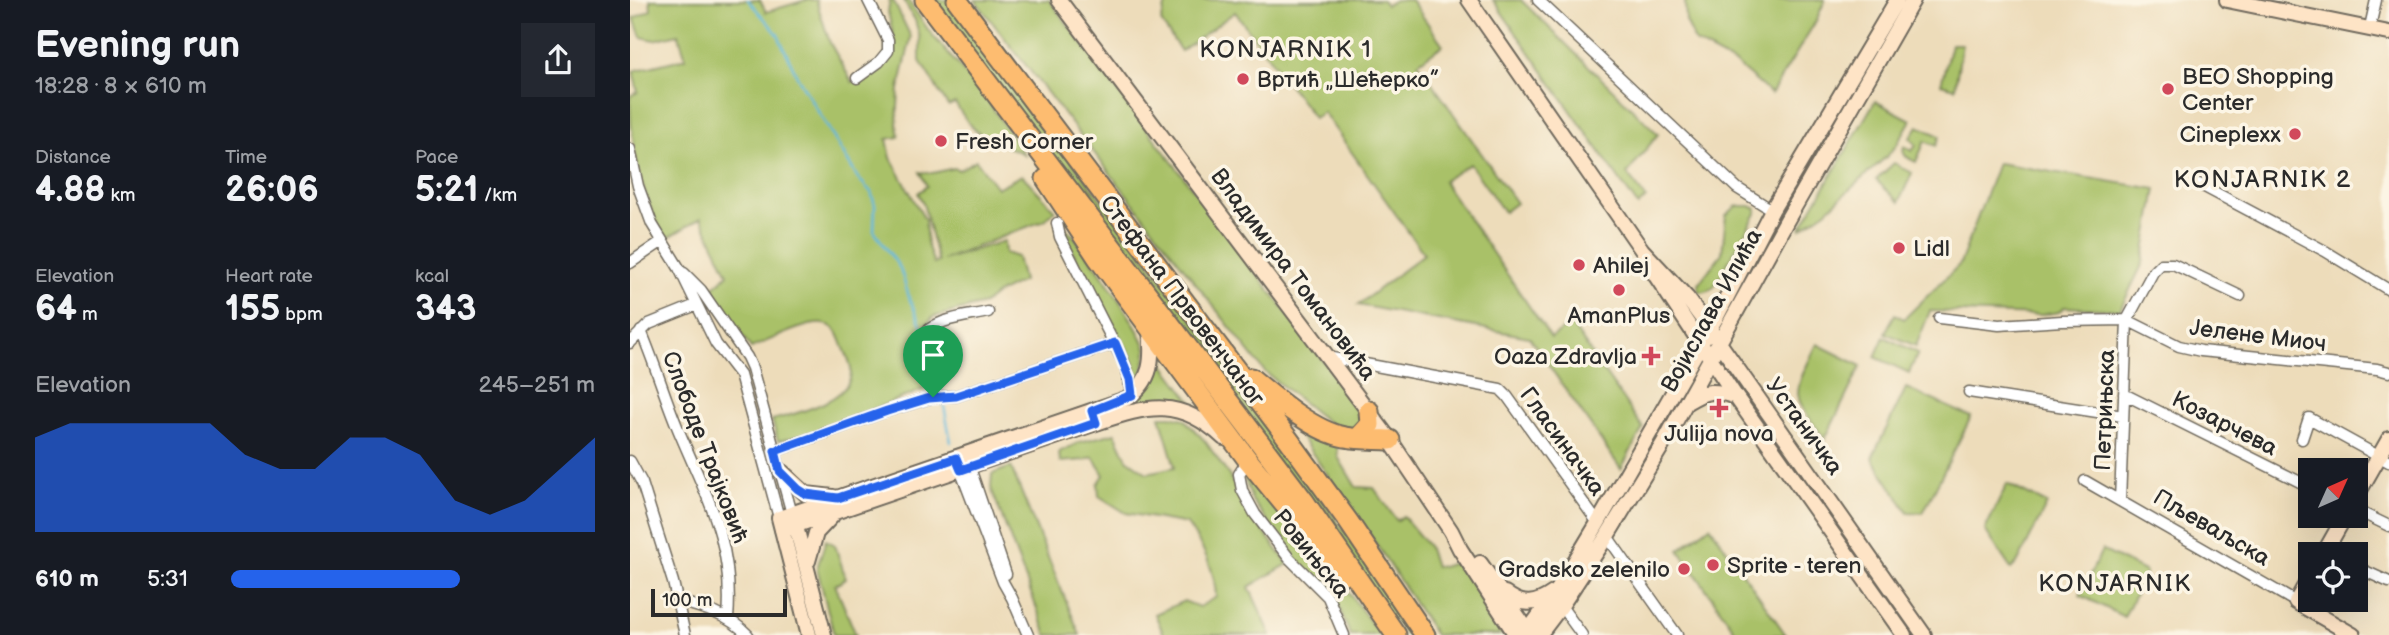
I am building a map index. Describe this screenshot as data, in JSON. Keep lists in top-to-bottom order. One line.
{"streets":{"highway":["Стефана Првовенчаног"],"main road":["Владимира Томановића","Војислава Илића","Устаничка","Пљеваљска"],"street":["Јелене Миоч","Петрињска","Козарчева","Гласиначка","Слободе Трајковић","Ровињска"]},"crossings":[["Владимира Томановића","Војислава Илића"],["Владимира Томановића","Гласиначка"],["Војислава Илића","Устаничка"],["Војислава Илића","Гласиначка"],["Јелене Миоч","Петрињска"],["Петрињска","Козарчева"],["Петрињска","Пљеваљска"]],"districts":["KONJARNIK 1","KONJARNIK 2","KONJARNIK"],"places":{"other":["Вртић „Шећерко”","BEO Shopping Center","Cineplexx","Fresh Corner","Lidl","Ahilej","AmanPlus","Sprite - teren","Gradsko zelenilo"],"health":["Oaza Zdravlja","Julija nova"]},"scale_bar":"100 m","north":"top right","page":{"heading":["Evening run","18:28 · 8 × 610 m"],"stats":[["Distance","4.88 km"],["Time","26:06"],["Pace","5:21 /km"],["Elevation","64 m"],["Heart rate","155 bpm"],["kcal","343"]],"chart":["Elevation","245–251 m"],"list":[{"name":"610 m","note":"5:31"}],"scale":"100 m"}}
